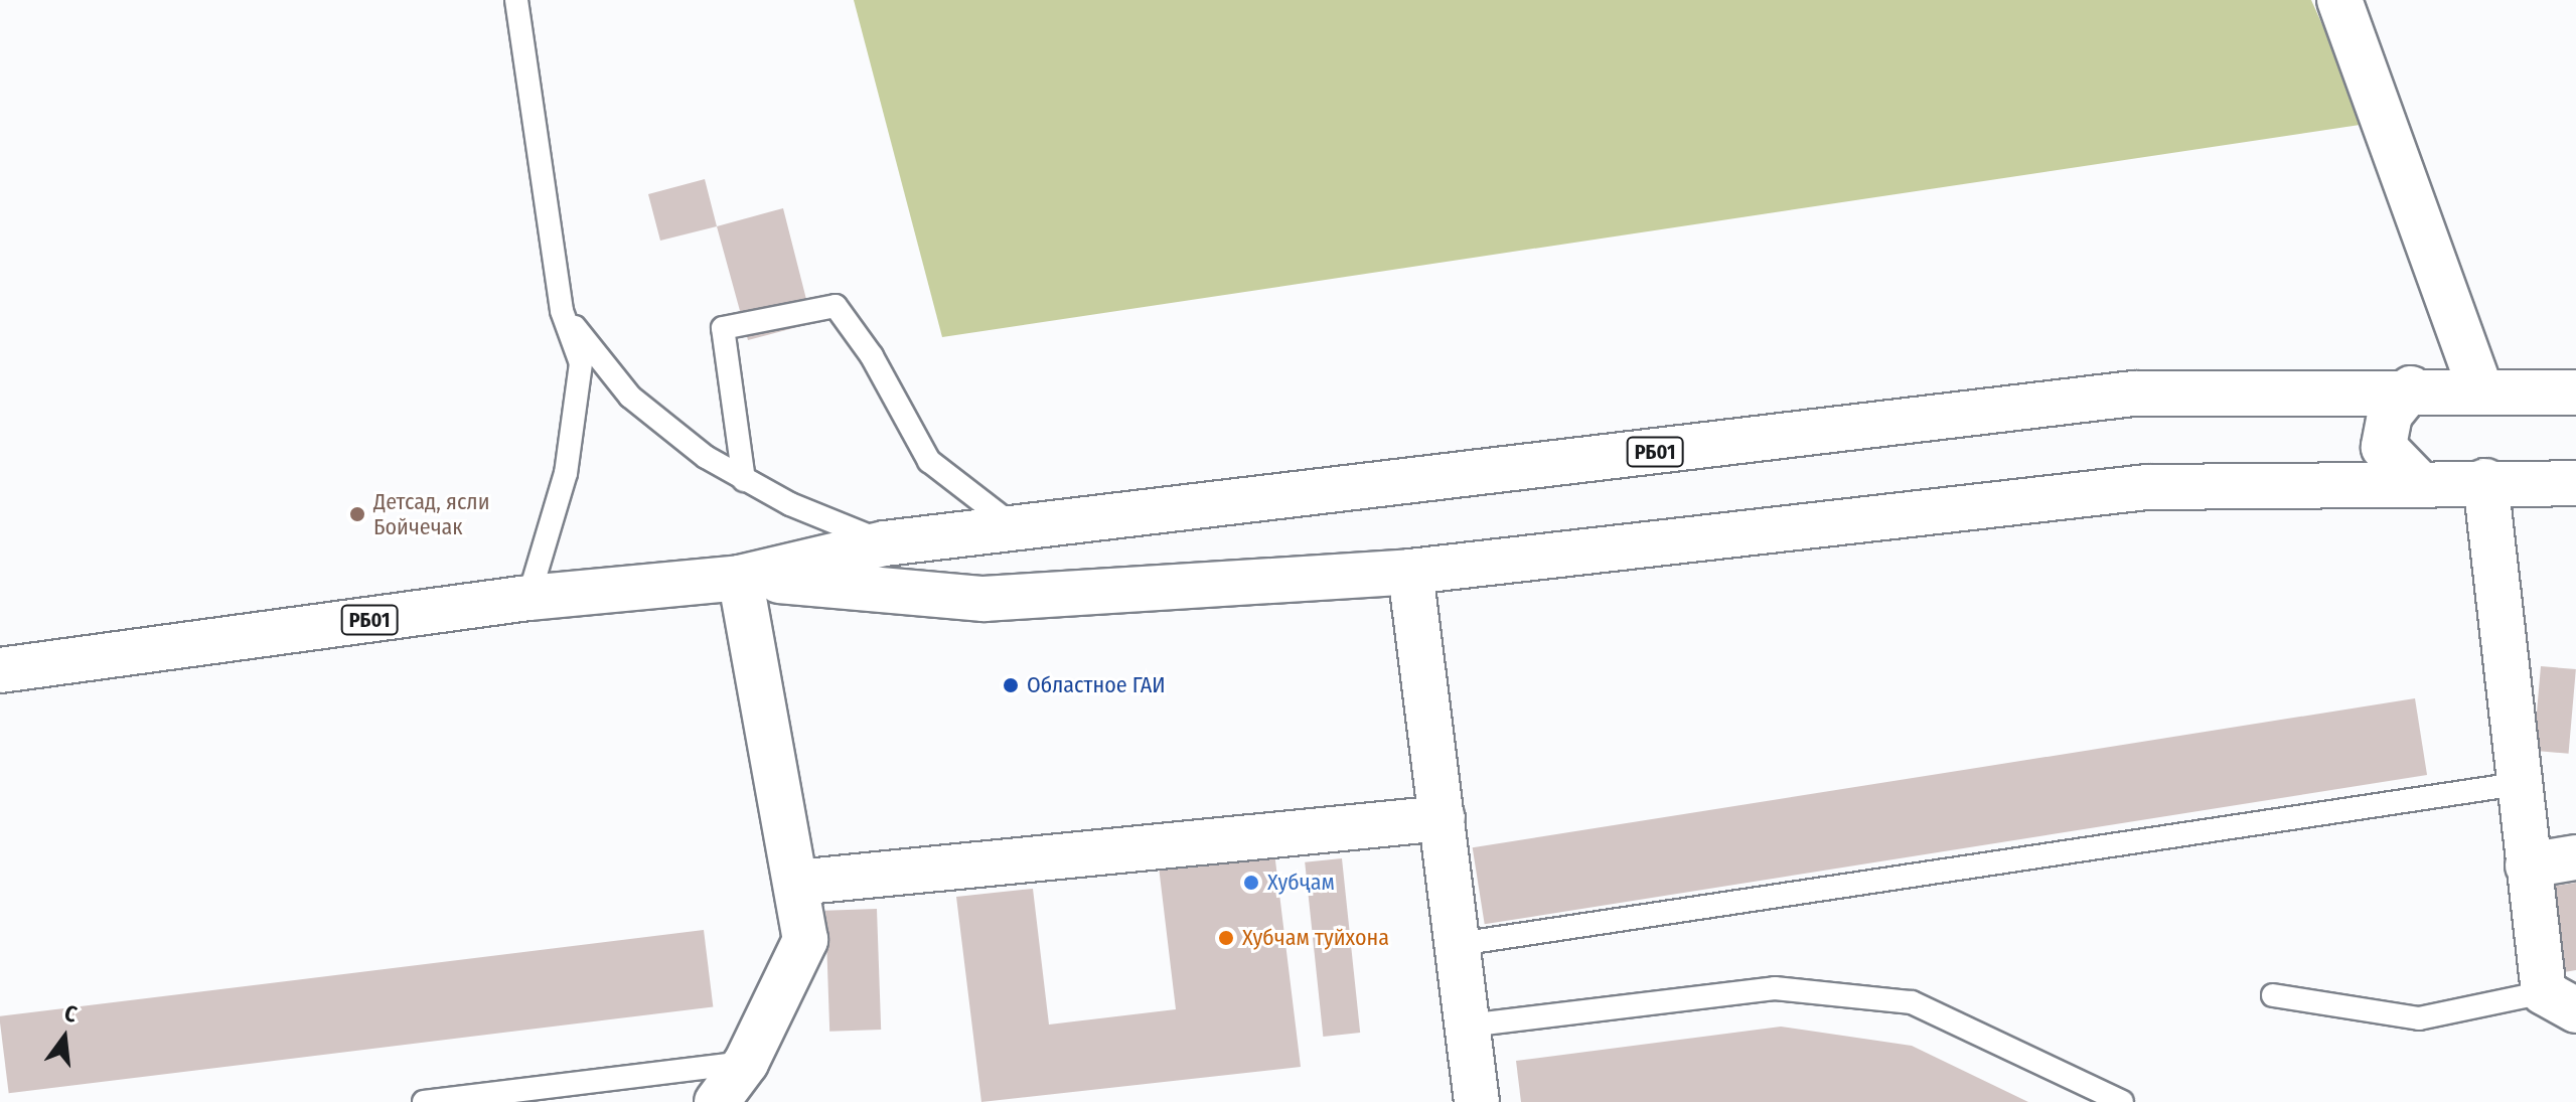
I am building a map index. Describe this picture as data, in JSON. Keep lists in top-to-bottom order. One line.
{"streets":{"main road":["РБ01"]},"places":["Детсад, ясли Бойчечак","Областное ГАИ","Хубҷам","Хубчам туйхона"],"north":"top"}
